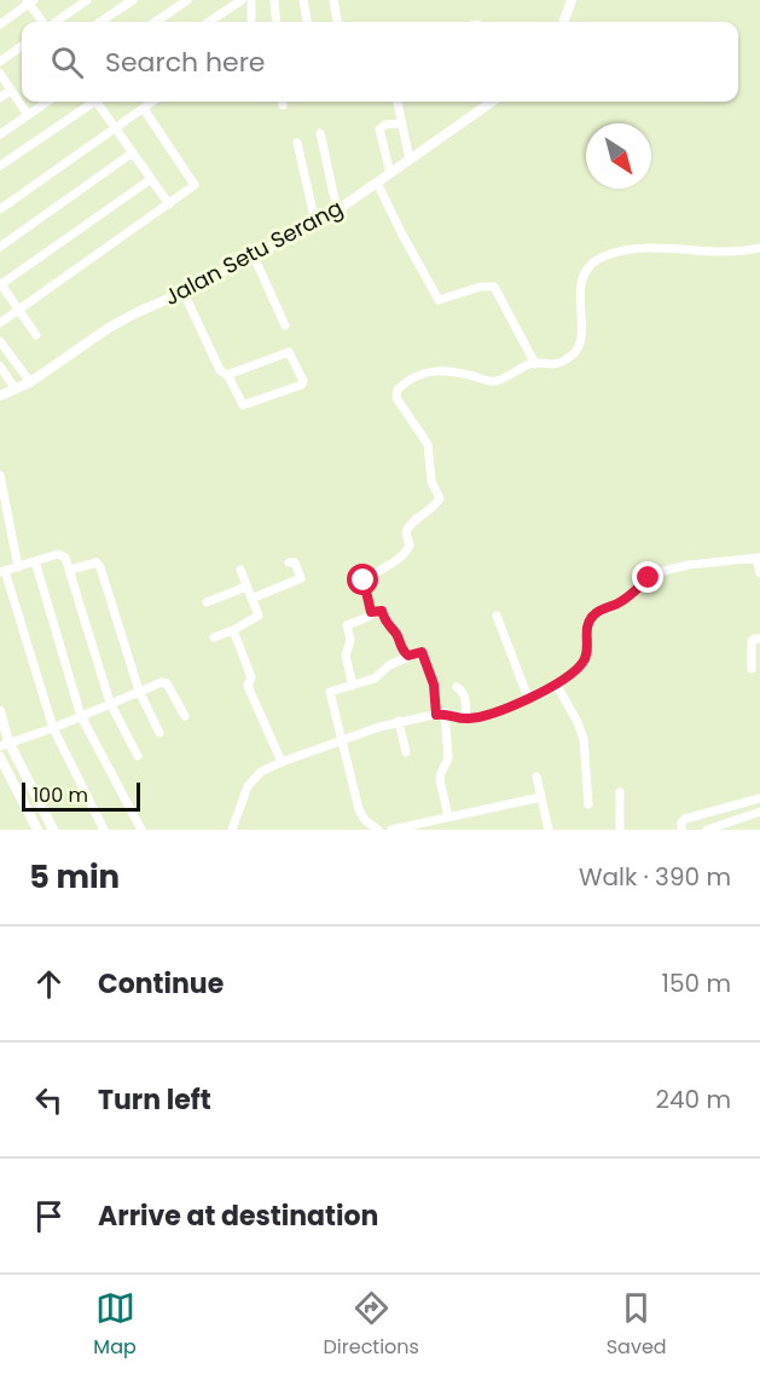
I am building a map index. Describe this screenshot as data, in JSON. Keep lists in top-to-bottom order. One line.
{"streets":{"street":["Jalan Setu Serang"]},"scale_bar":"100 m","north":"bottom right","page":{"search":"Search here","scale":"100 m","heading":["5 min","Walk · 390 m"],"list":[["Continue","150 m"],["Turn left","240 m"],"Arrive at destination"],"nav":["Map","Directions","Saved"]}}
